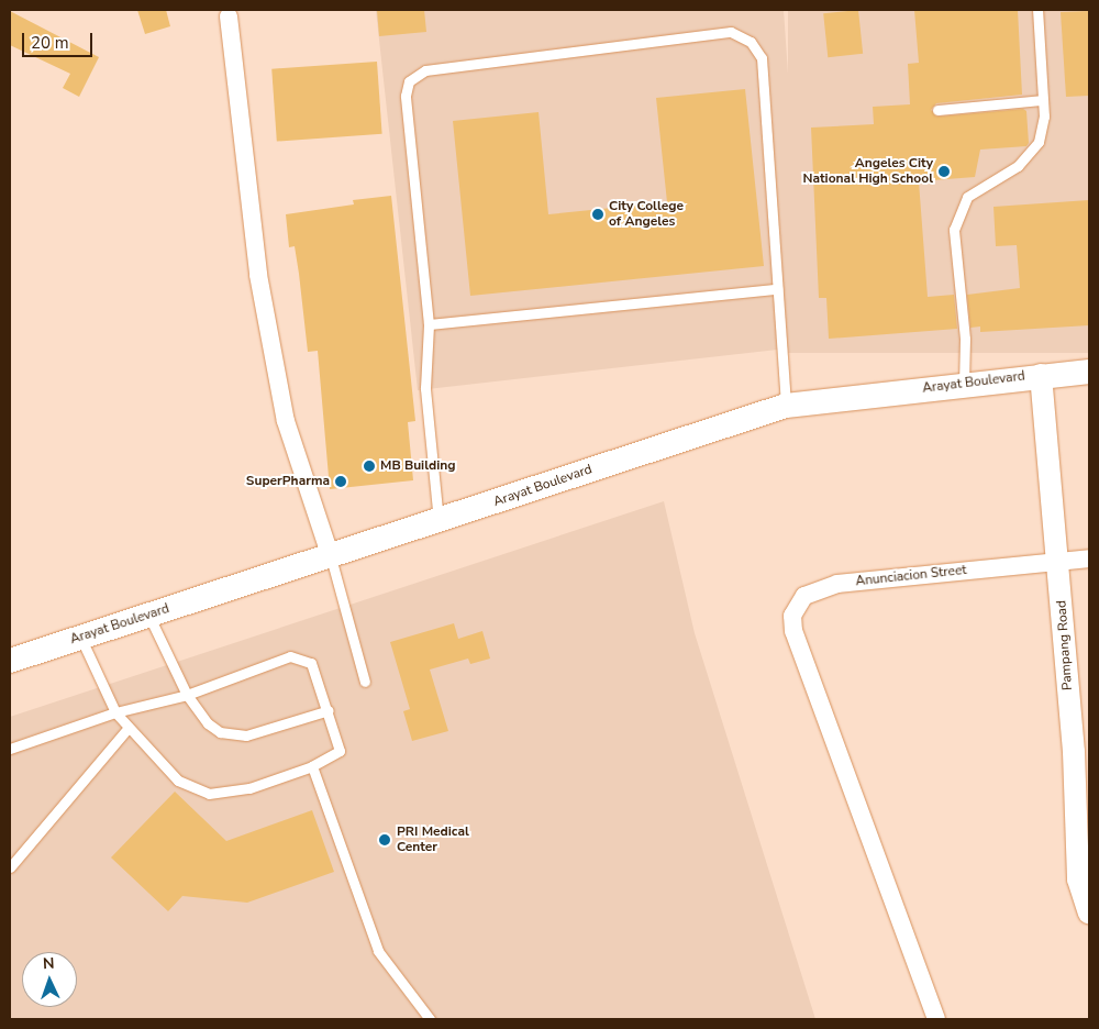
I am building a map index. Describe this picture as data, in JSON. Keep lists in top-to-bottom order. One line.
{"streets":{"main road":["Arayat Boulevard"],"street":["Anunciacion Street","Pampang Road"]},"crossings":[["Arayat Boulevard","Pampang Road"],["Anunciacion Street","Pampang Road"]],"places":["Angeles City National High School","City College of Angeles","MB Building","SuperPharma","PRI Medical Center"],"scale_bar":"20 m","north":"top"}
